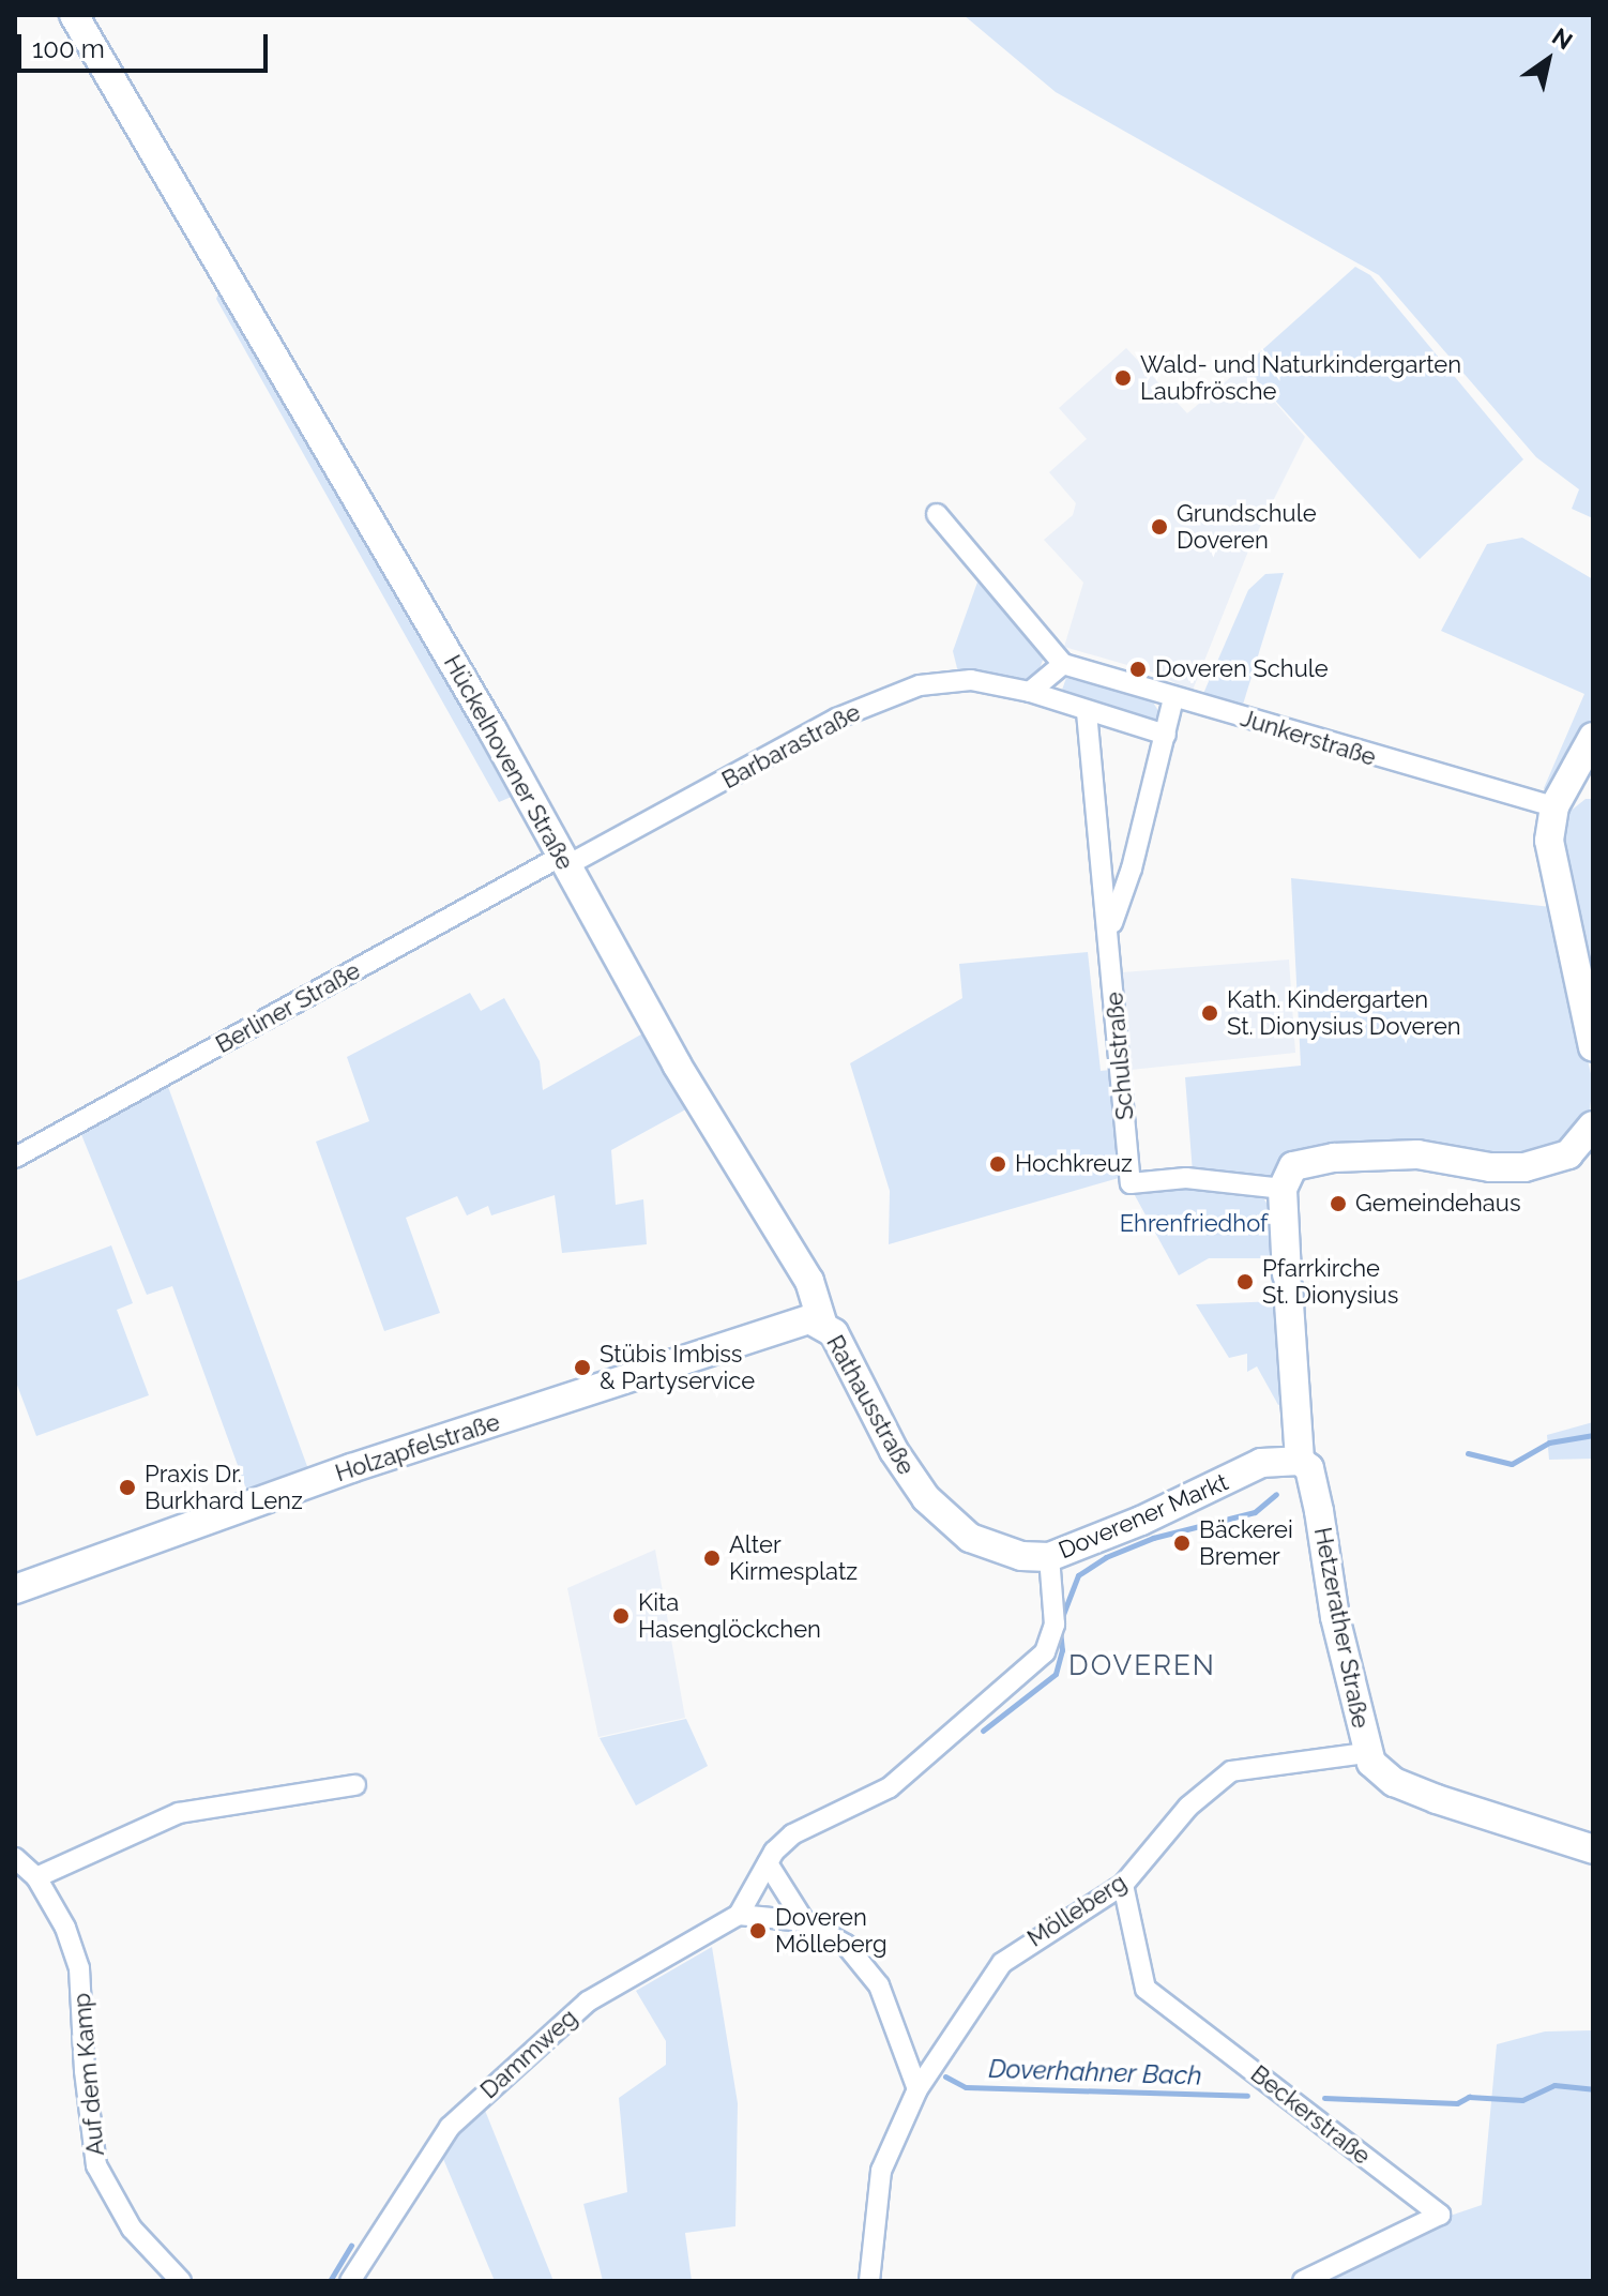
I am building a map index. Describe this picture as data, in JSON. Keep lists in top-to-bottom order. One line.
{"streets":{"street":["Junkerstraße","Barbarastraße","Hückelhovener Straße","Berliner Straße","Schulstraße","Rathausstraße","Holzapfelstraße","Doverener Markt","Hetzerather Straße","Mölleberg","Dammweg","Auf dem Kamp","Beckerstraße"]},"crossings":[["Junkerstraße","Schulstraße"],["Barbarastraße","Hückelhovener Straße"],["Barbarastraße","Berliner Straße"],["Barbarastraße","Schulstraße"],["Hückelhovener Straße","Berliner Straße"],["Hückelhovener Straße","Rathausstraße"],["Hückelhovener Straße","Holzapfelstraße"],["Schulstraße","Hetzerather Straße"],["Rathausstraße","Holzapfelstraße"],["Rathausstraße","Doverener Markt"],["Doverener Markt","Hetzerather Straße"],["Hetzerather Straße","Mölleberg"],["Mölleberg","Beckerstraße"]],"districts":["DOVEREN"],"water":["Doverhahner Bach"],"parks":["Ehrenfriedhof"],"places":["Wald- und Naturkindergarten Laubfrösche","Grundschule Doveren","Doveren Schule","Kath. Kindergarten St. Dionysius Doveren","Hochkreuz","Gemeindehaus","Pfarrkirche St. Dionysius","Stübis Imbiss & Partyservice","Praxis Dr. Burkhard Lenz","Bäckerei Bremer","Alter Kirmesplatz","Kita Hasenglöckchen","Doveren Mölleberg"],"scale_bar":"100 m","north":"top right"}
